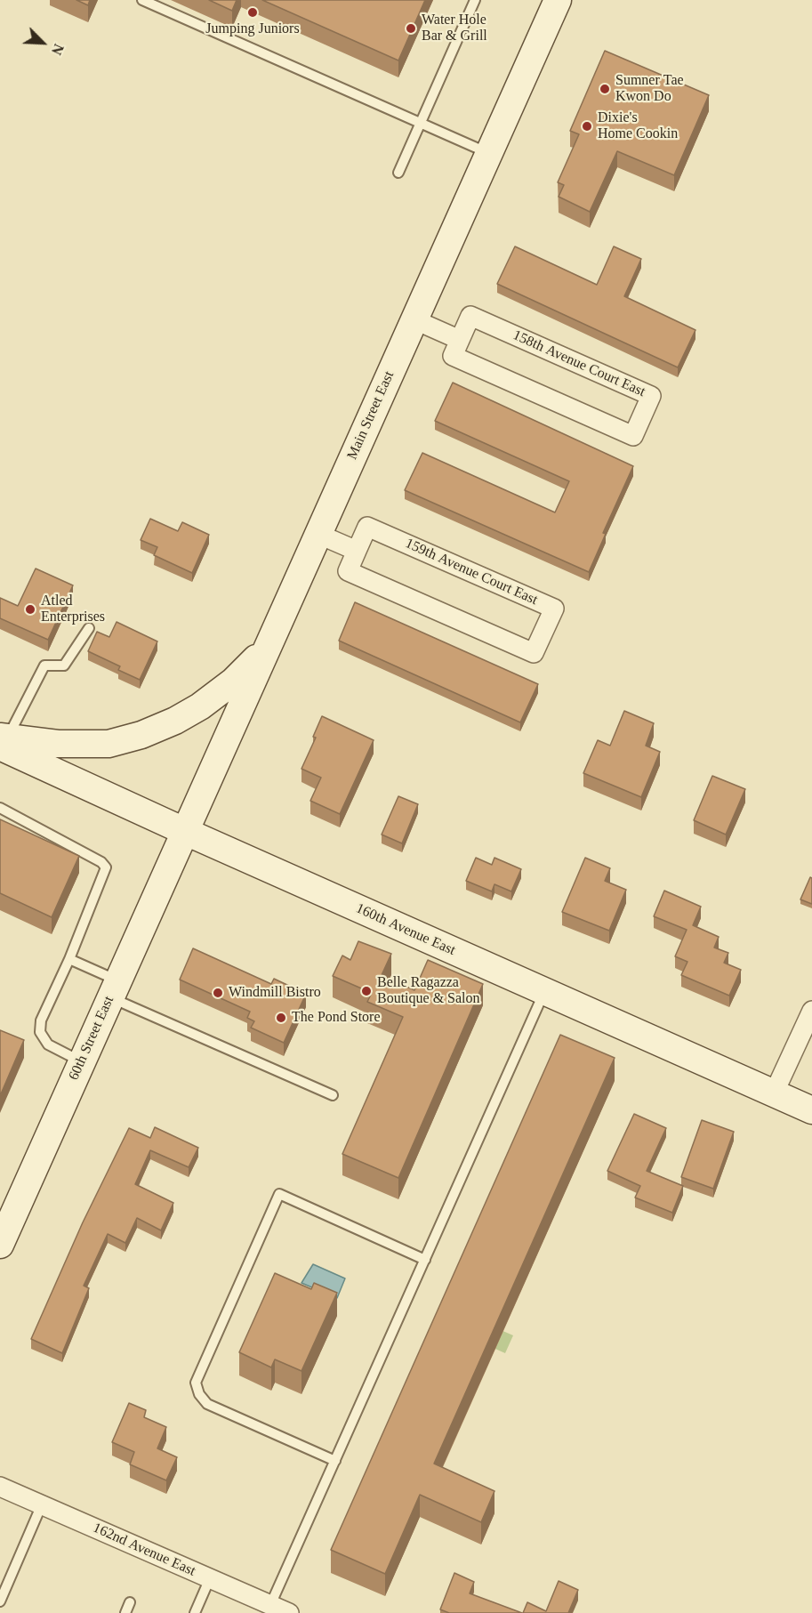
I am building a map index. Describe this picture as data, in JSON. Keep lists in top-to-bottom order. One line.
{"streets":{"street":["158th Avenue Court East","Main Street East","159th Avenue Court East","160th Avenue East","60th Street East","162nd Avenue East"]},"crossings":[["Main Street East","160th Avenue East"],["Main Street East","60th Street East"],["160th Avenue East","60th Street East"]],"places":["Jumping Juniors","Water Hole Bar & Grill","Sumner Tae Kwon Do","Dixie's Home Cookin","Atled Enterprises","Belle Ragazza Boutique & Salon","Windmill Bistro","The Pond Store"],"north":"bottom right"}
